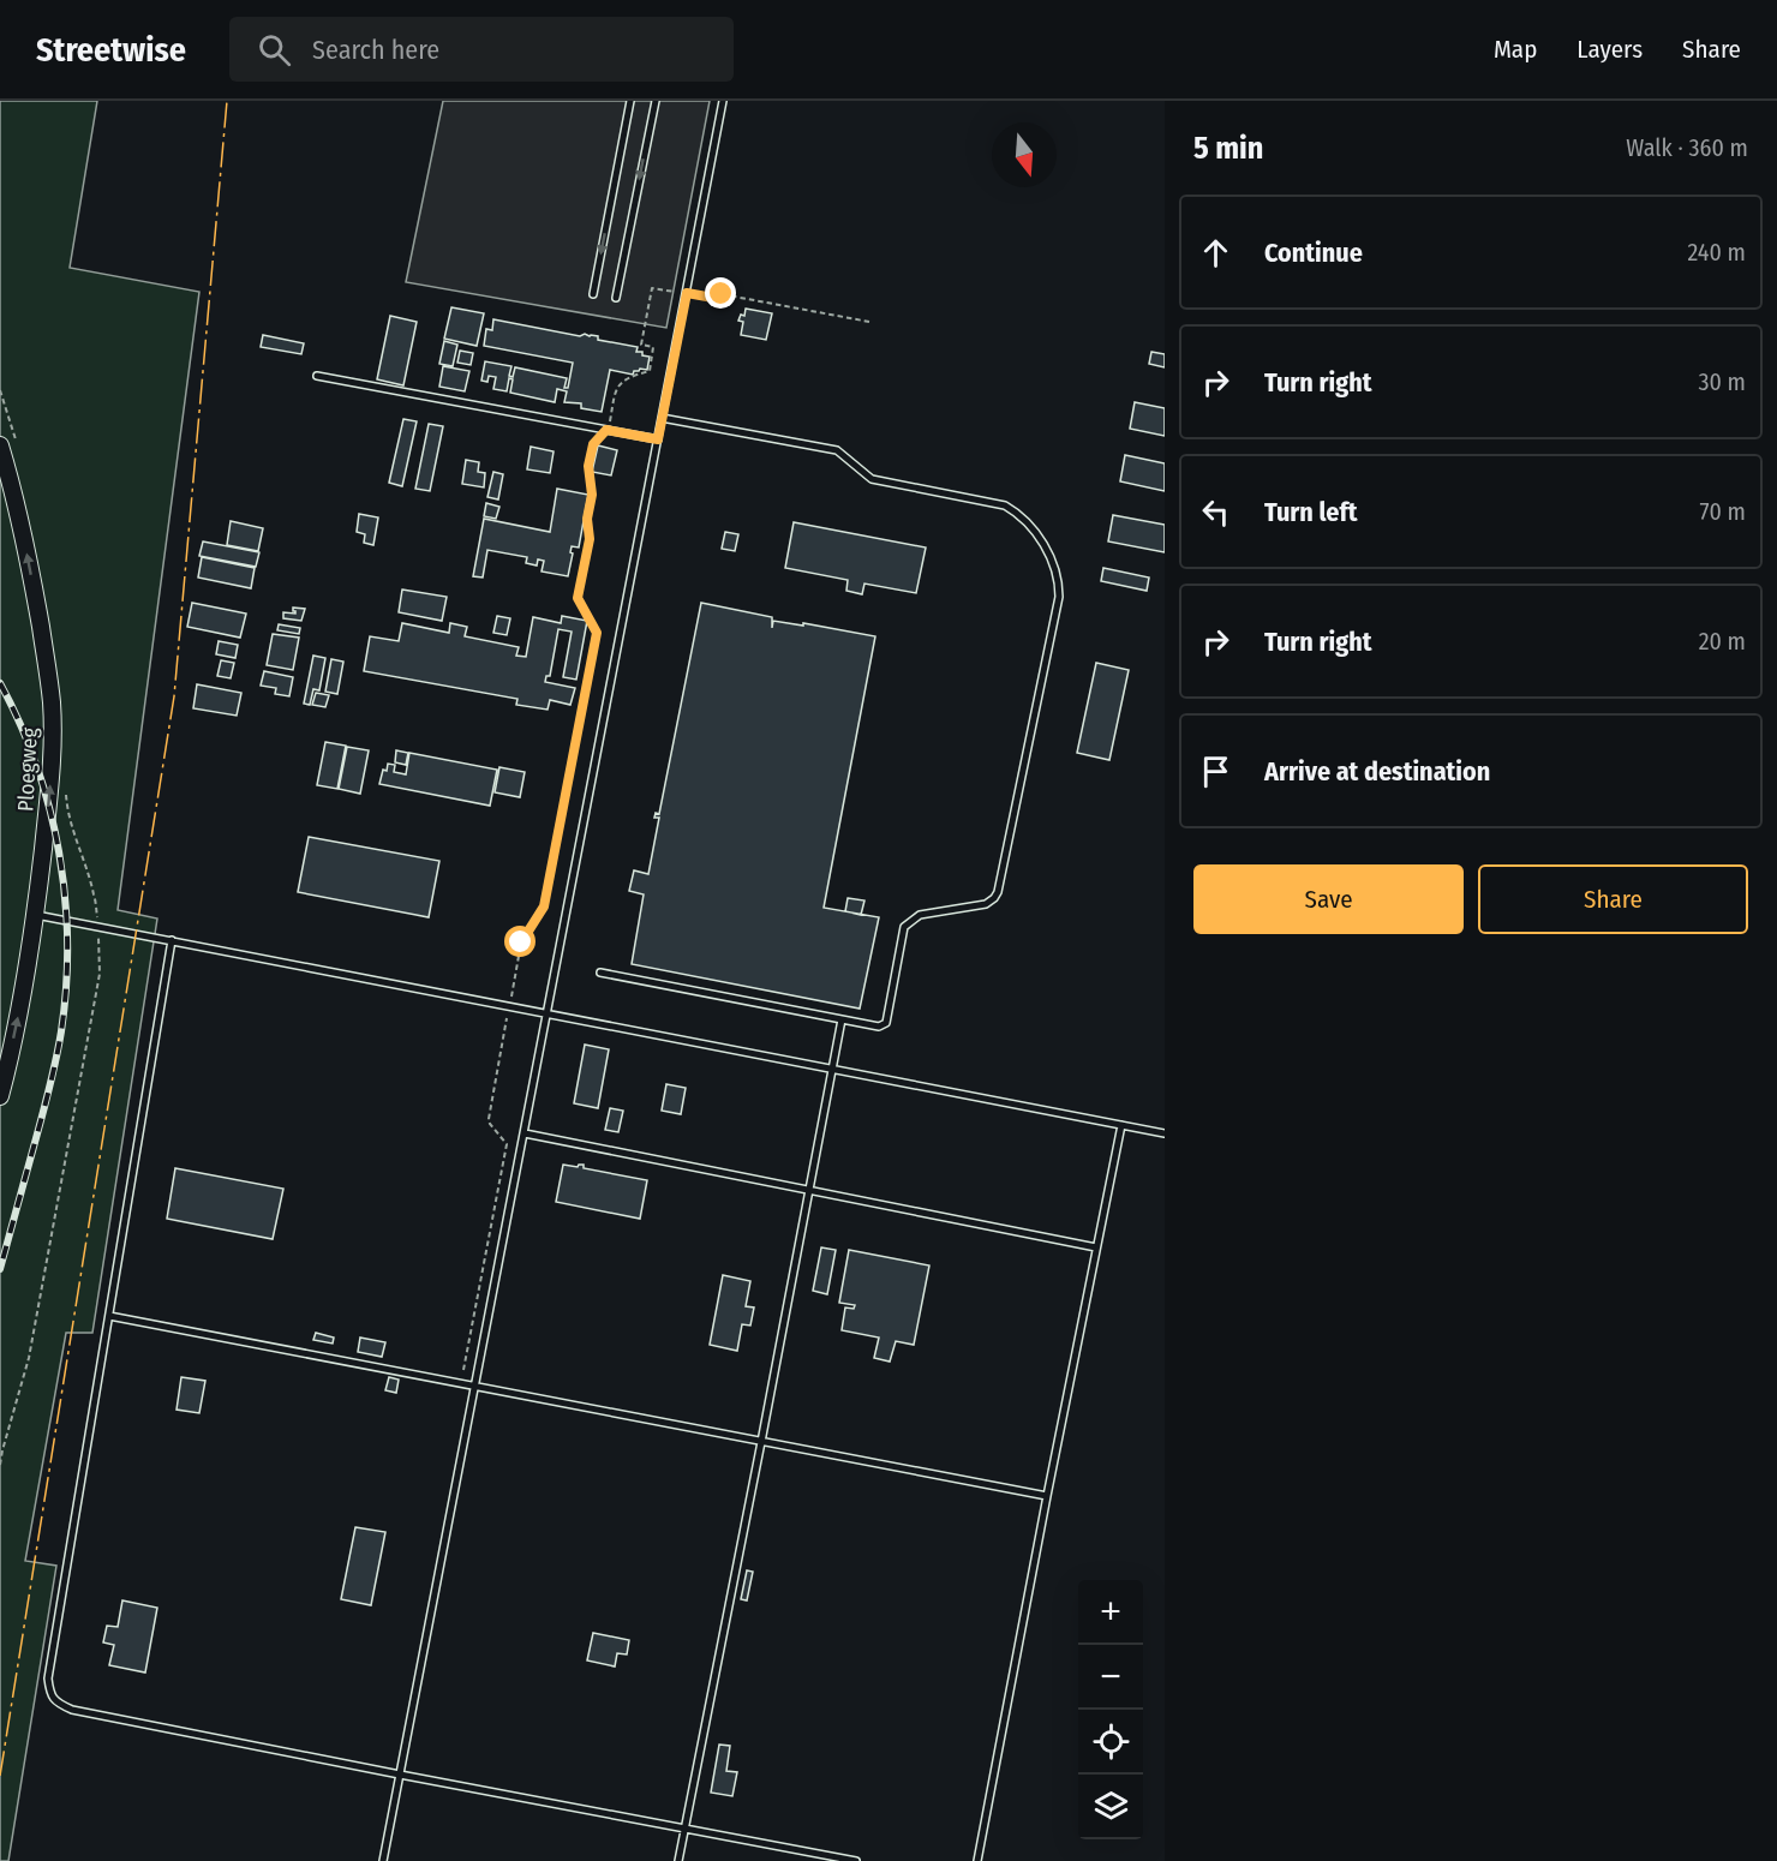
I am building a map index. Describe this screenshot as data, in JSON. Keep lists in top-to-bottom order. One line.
{"streets":{"street":["Ploegweg"]},"one_way":["Ploegweg"],"north":"bottom","page":{"header":"Streetwise","search":"Search here","nav":["Map","Layers","Share"],"heading":["5 min","Walk · 360 m"],"list":[["Continue","240 m"],["Turn right","30 m"],["Turn left","70 m"],["Turn right","20 m"],"Arrive at destination"],"buttons":["Save","Share"],"map_buttons":["+","−"]}}
